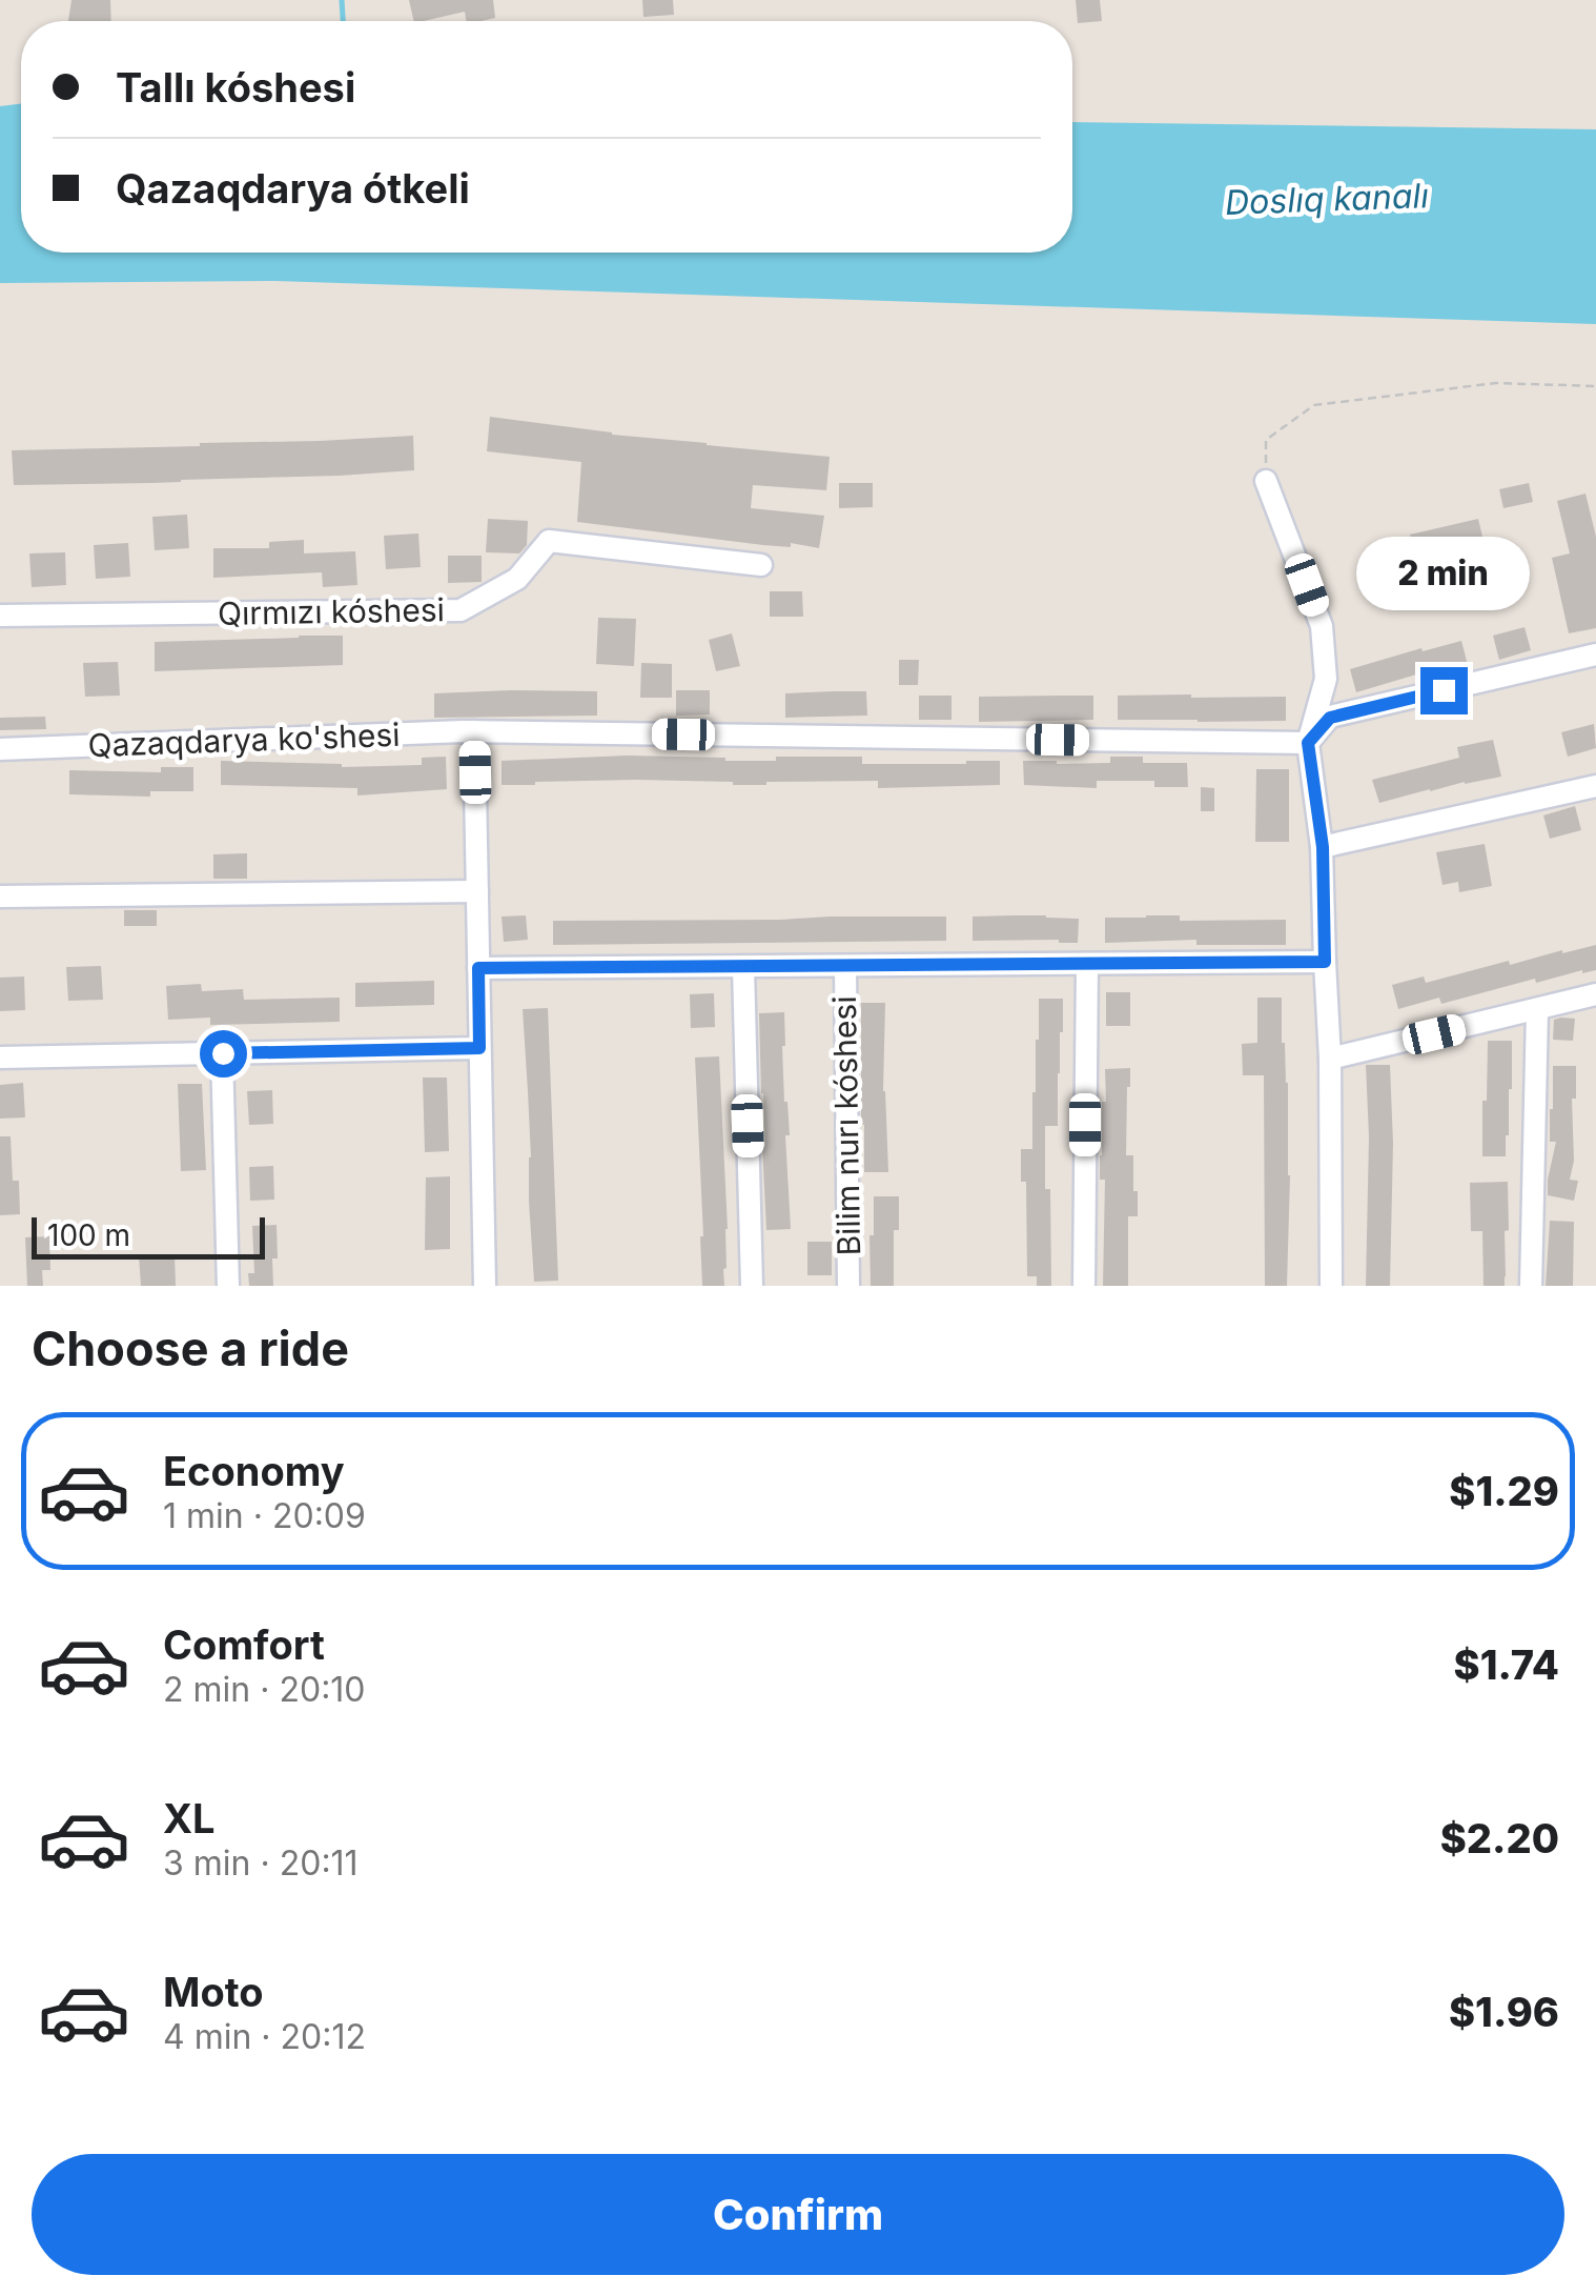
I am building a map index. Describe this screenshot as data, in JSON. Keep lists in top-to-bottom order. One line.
{"streets":{"street":["Qırmızı kóshesi","Qazaqdarya ko'shesi","Bilim nurı kóshesi"]},"water":["Doslıq kanalı"],"scale_bar":"100 m","page":{"banner":["Tallı kóshesi","Qazaqdarya ótkeli"],"bubble":"2 min","scale":"100 m","heading":"Choose a ride","list":[{"name":"Economy","note":"1 min · 20:09","value":"$1.29"},{"name":"Comfort","note":"2 min · 20:10","value":"$1.74"},{"name":"XL","note":"3 min · 20:11","value":"$2.20"},{"name":"Moto","note":"4 min · 20:12","value":"$1.96"}],"buttons":"Confirm"}}
